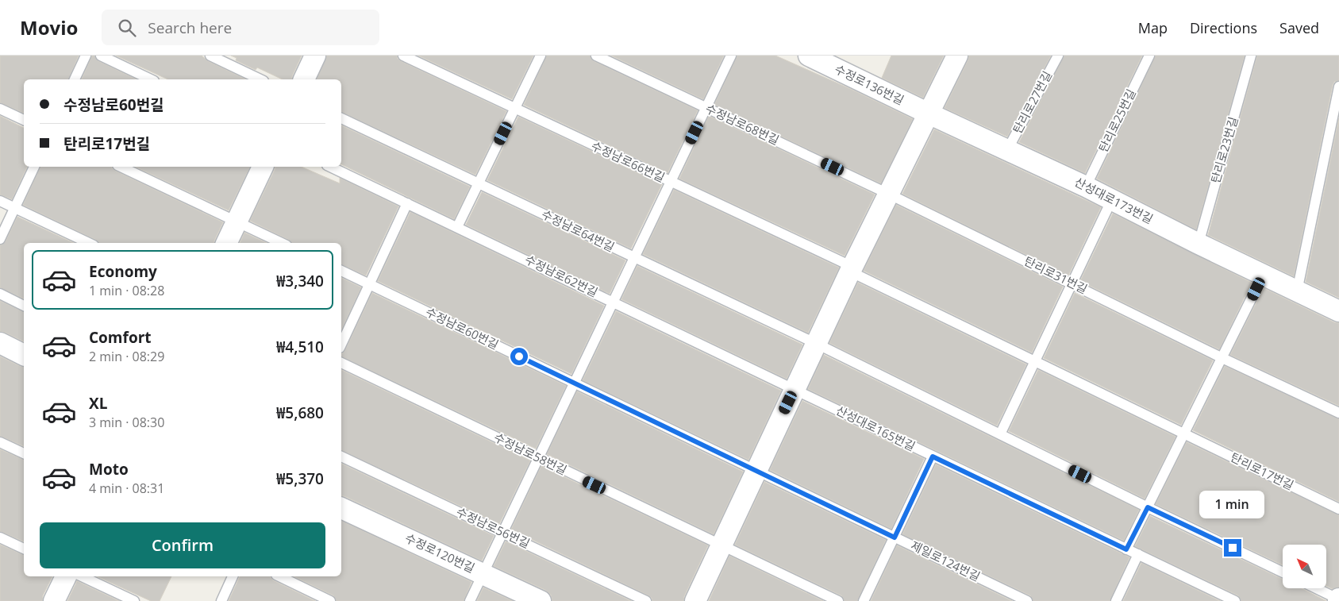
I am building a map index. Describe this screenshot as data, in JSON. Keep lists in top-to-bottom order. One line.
{"streets":{"street":["수정로136번길","산성대로173번길","수정로120번길"],"lane":["탄리로27번길","탄리로25번길","수정남로68번길","탄리로23번길","수정남로66번길","수정남로64번길","탄리로31번길","수정남로62번길","수정남로60번길","산성대로165번길","수정남로58번길","탄리로17번길","수정남로56번길","제일로124번길"]},"crossings":[["수정로136번길","산성대로173번길"],["탄리로27번길","산성대로173번길"],["탄리로25번길","산성대로173번길"],["수정남로68번길","탄리로31번길"],["탄리로23번길","산성대로173번길"],["수정남로62번길","산성대로165번길"],["수정남로60번길","제일로124번길"]],"north":"top left","page":{"header":"Movio","search":"Search here","nav":["Map","Directions","Saved"],"banner":["수정남로60번길","탄리로17번길"],"list":[{"name":"Economy","note":"1 min · 08:28","value":"₩3,340"},{"name":"Comfort","note":"2 min · 08:29","value":"₩4,510"},{"name":"XL","note":"3 min · 08:30","value":"₩5,680"},{"name":"Moto","note":"4 min · 08:31","value":"₩5,370"}],"bubble":"1 min","buttons":"Confirm"}}
